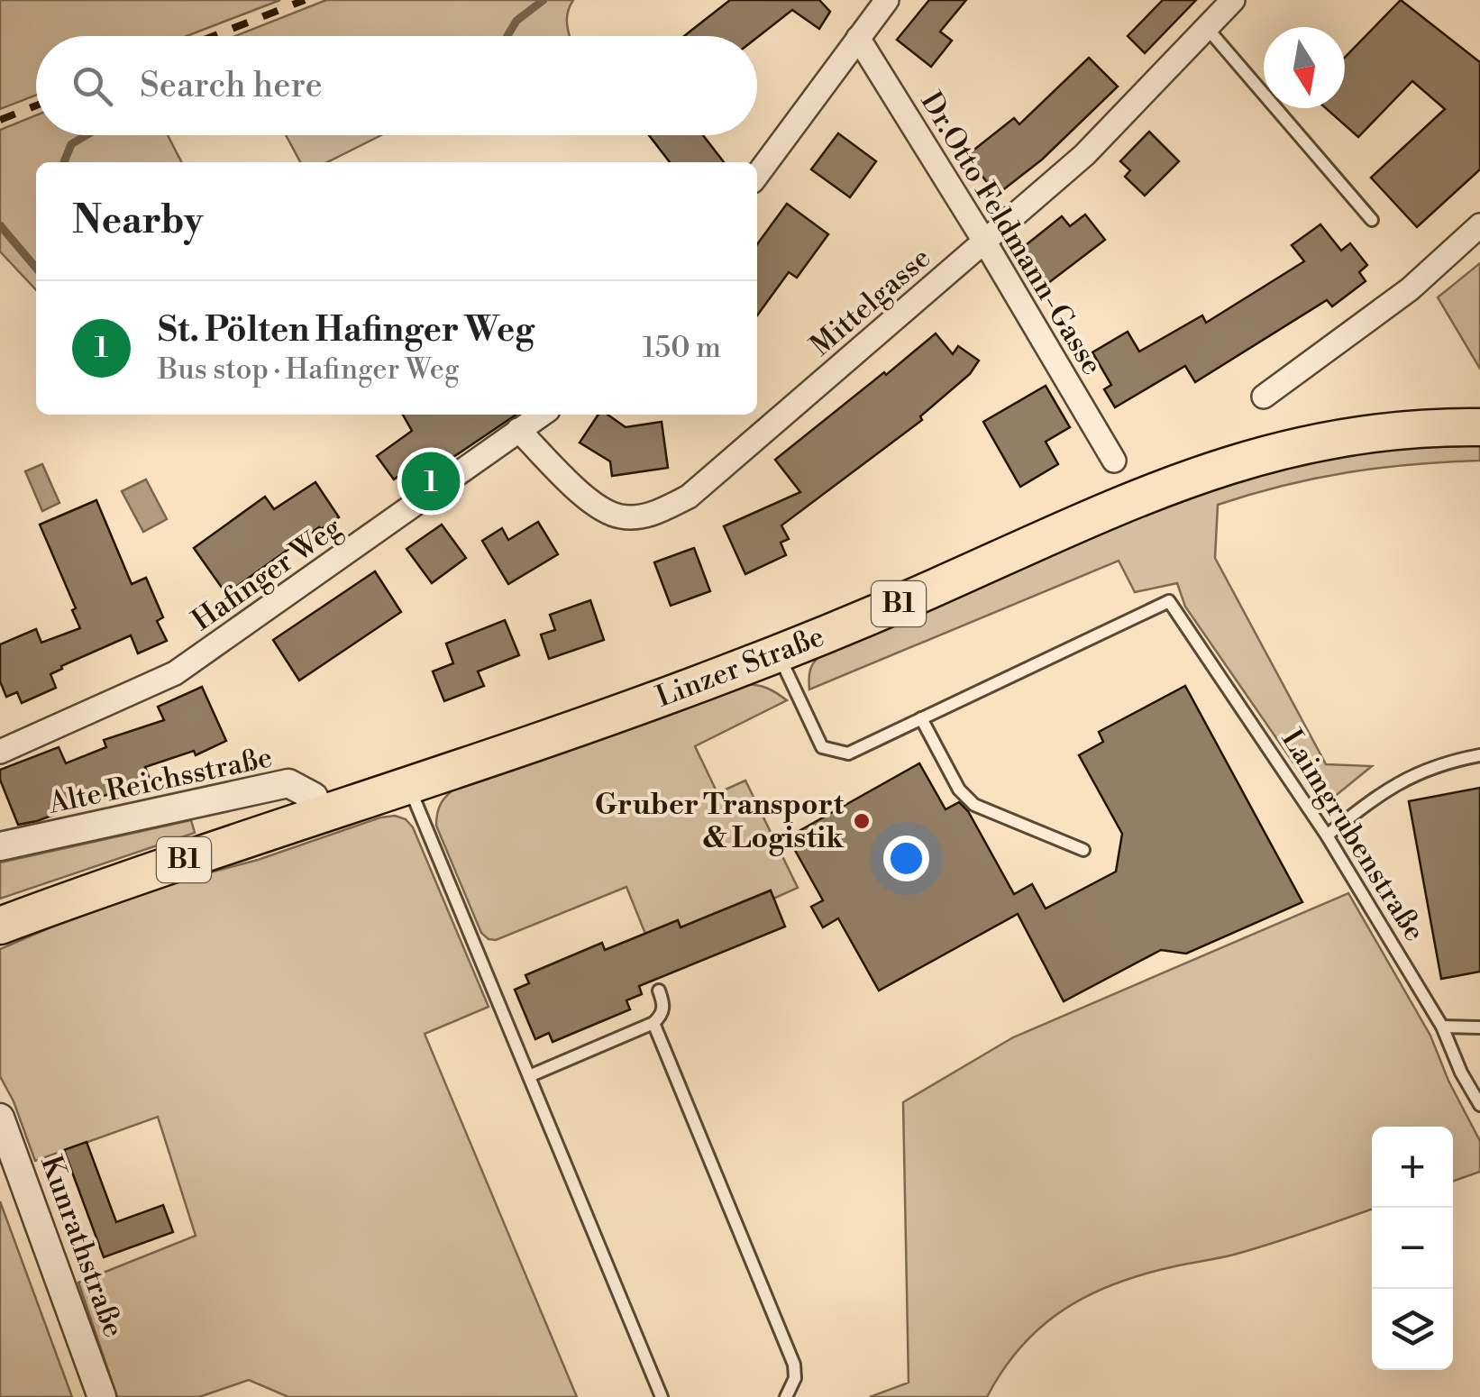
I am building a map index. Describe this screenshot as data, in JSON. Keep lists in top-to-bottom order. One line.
{"streets":{"main road":["B1","Linzer Straße"],"street":["Dr.Otto Feldmann-Gasse","Mittelgasse","Hafinger Weg","Alte Reichsstraße","Kunrathstraße"],"lane":["Laimgrubenstraße"]},"crossings":[["Dr.Otto Feldmann-Gasse","Mittelgasse"],["Mittelgasse","Hafinger Weg"],["Linzer Straße","Alte Reichsstraße"]],"places":["Gruber Transport & Logistik"],"north":"bottom","page":{"search":"Search here","heading":"Nearby","list":[{"mark":"1","name":"St. Pölten Hafinger Weg","note":"Bus stop · Hafinger Weg","value":"150 m"}],"pins":"1","map_buttons":["+","−"]}}
